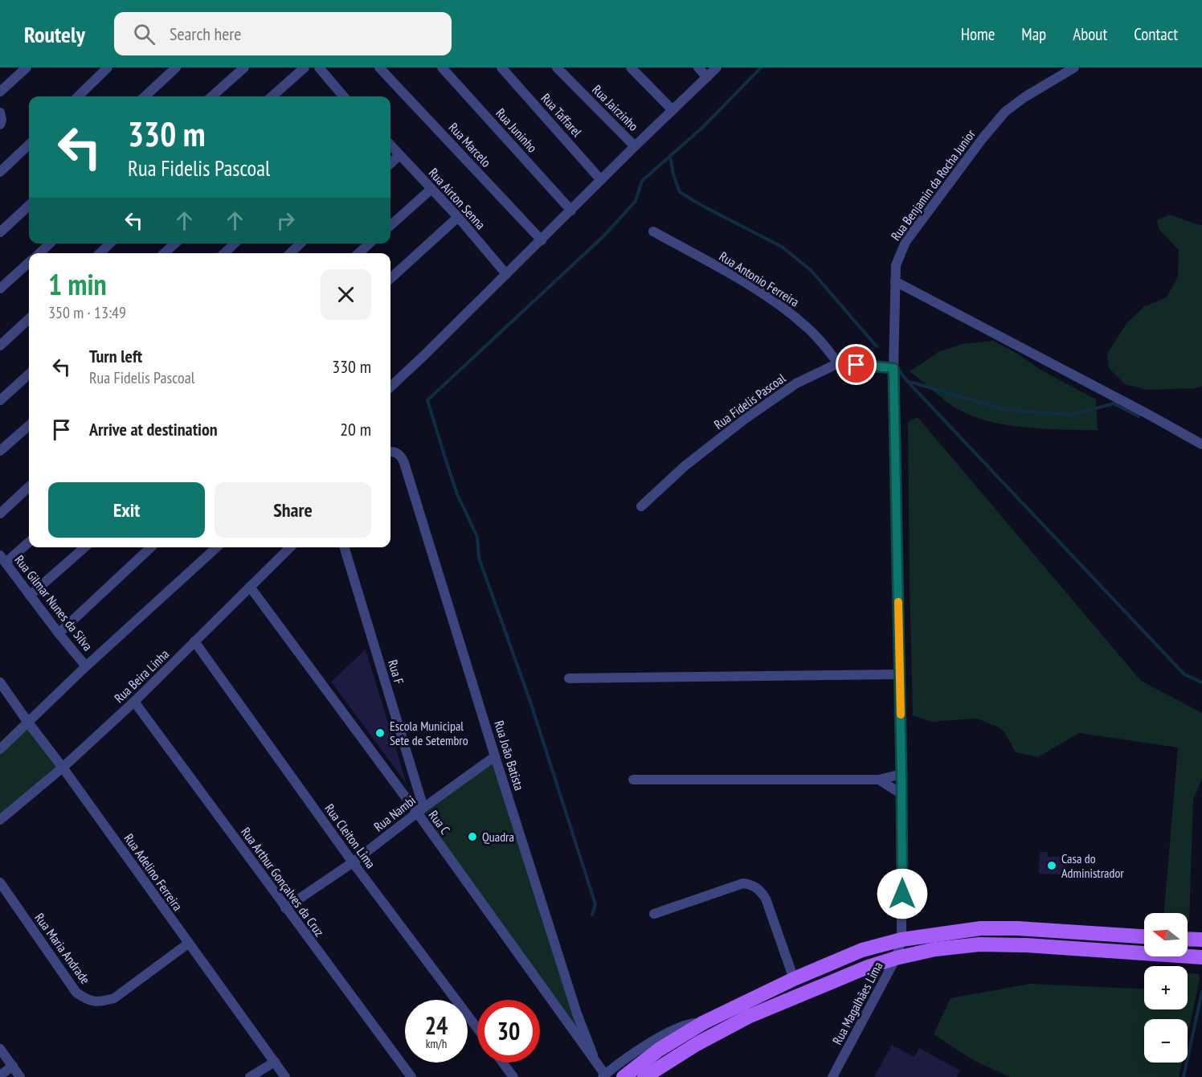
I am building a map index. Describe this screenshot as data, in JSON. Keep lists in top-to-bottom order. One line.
{"streets":{"street":["Rua Jairzinho","Rua Taffarel","Rua Juninho","Rua Marcelo","Rua Benjamin da Rocha Junior","Rua Airton Senna","Rua Antonio Ferreira","Rua Fidelis Pascoal","Rua Gilmar Nunes da Silva","Rua F","Rua Beira Linha","Rua Joāo Batista","Rua Nambi","Rua C","Rua Cleiton Lima","Rua Adelino Ferreira","Rua Arthur Gonçalves da Cruz","Rua Maria Andrade","Rua Magalhães Lima"]},"crossings":[["Rua Benjamin da Rocha Junior","Rua Fidelis Pascoal"],["Rua Benjamin da Rocha Junior","Rua Magalhães Lima"],["Rua Antonio Ferreira","Rua Fidelis Pascoal"],["Rua F","Rua Nambi"],["Rua F","Rua C"],["Rua Beira Linha","Rua C"],["Rua Beira Linha","Rua Cleiton Lima"],["Rua Beira Linha","Rua Adelino Ferreira"],["Rua Beira Linha","Rua Arthur Gonçalves da Cruz"],["Rua Joāo Batista","Rua Nambi"],["Rua Joāo Batista","Rua C"],["Rua Nambi","Rua C"],["Rua Nambi","Rua Cleiton Lima"],["Rua Nambi","Rua Arthur Gonçalves da Cruz"],["Rua Adelino Ferreira","Rua Maria Andrade"]],"places":["Escola Municipal Sete de Setembro","Quadra","Casa do Administrador"],"north":"left","page":{"header":"Routely","search":"Search here","nav":["Home","Map","About","Contact"],"turn":["330 m","Rua Fidelis Pascoal"],"heading":["1 min","350 m · 13:49"],"list":[{"name":"Turn left","note":"Rua Fidelis Pascoal","value":"330 m"},{"name":"Arrive at destination","value":"20 m"}],"buttons":["Exit","Share"],"map_buttons":["+","−"],"speed":"24 km/h","limit":"30"}}
